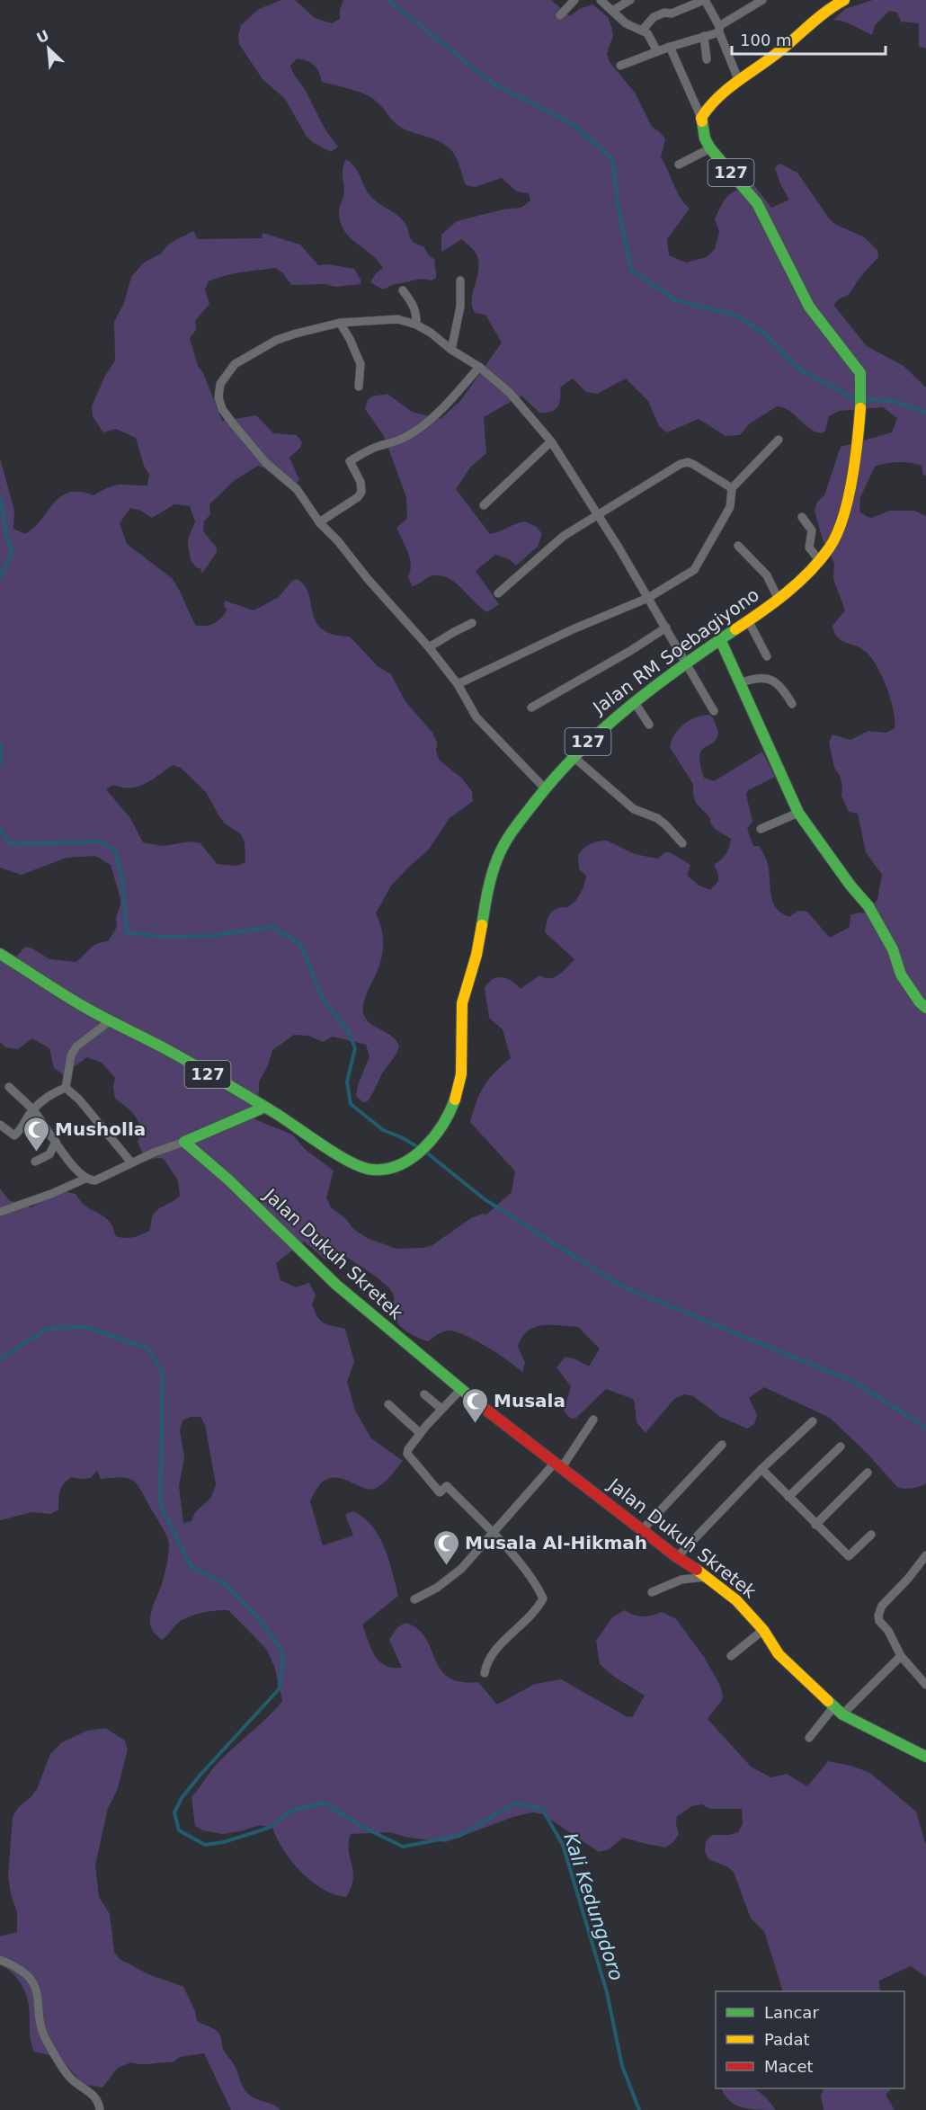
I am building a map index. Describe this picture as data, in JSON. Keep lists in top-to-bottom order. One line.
{"streets":{"main road":["127","Jalan RM Soebagiyono","Jalan Dukuh Skretek"]},"crossings":[["127","Jalan RM Soebagiyono"]],"water":["Kali Kedungdoro"],"places":{"mosque":["Musholla","Musala","Musala Al-Hikmah"]},"legend":["Lancar","Padat","Macet"],"scale_bar":"100 m","north":"top left"}
